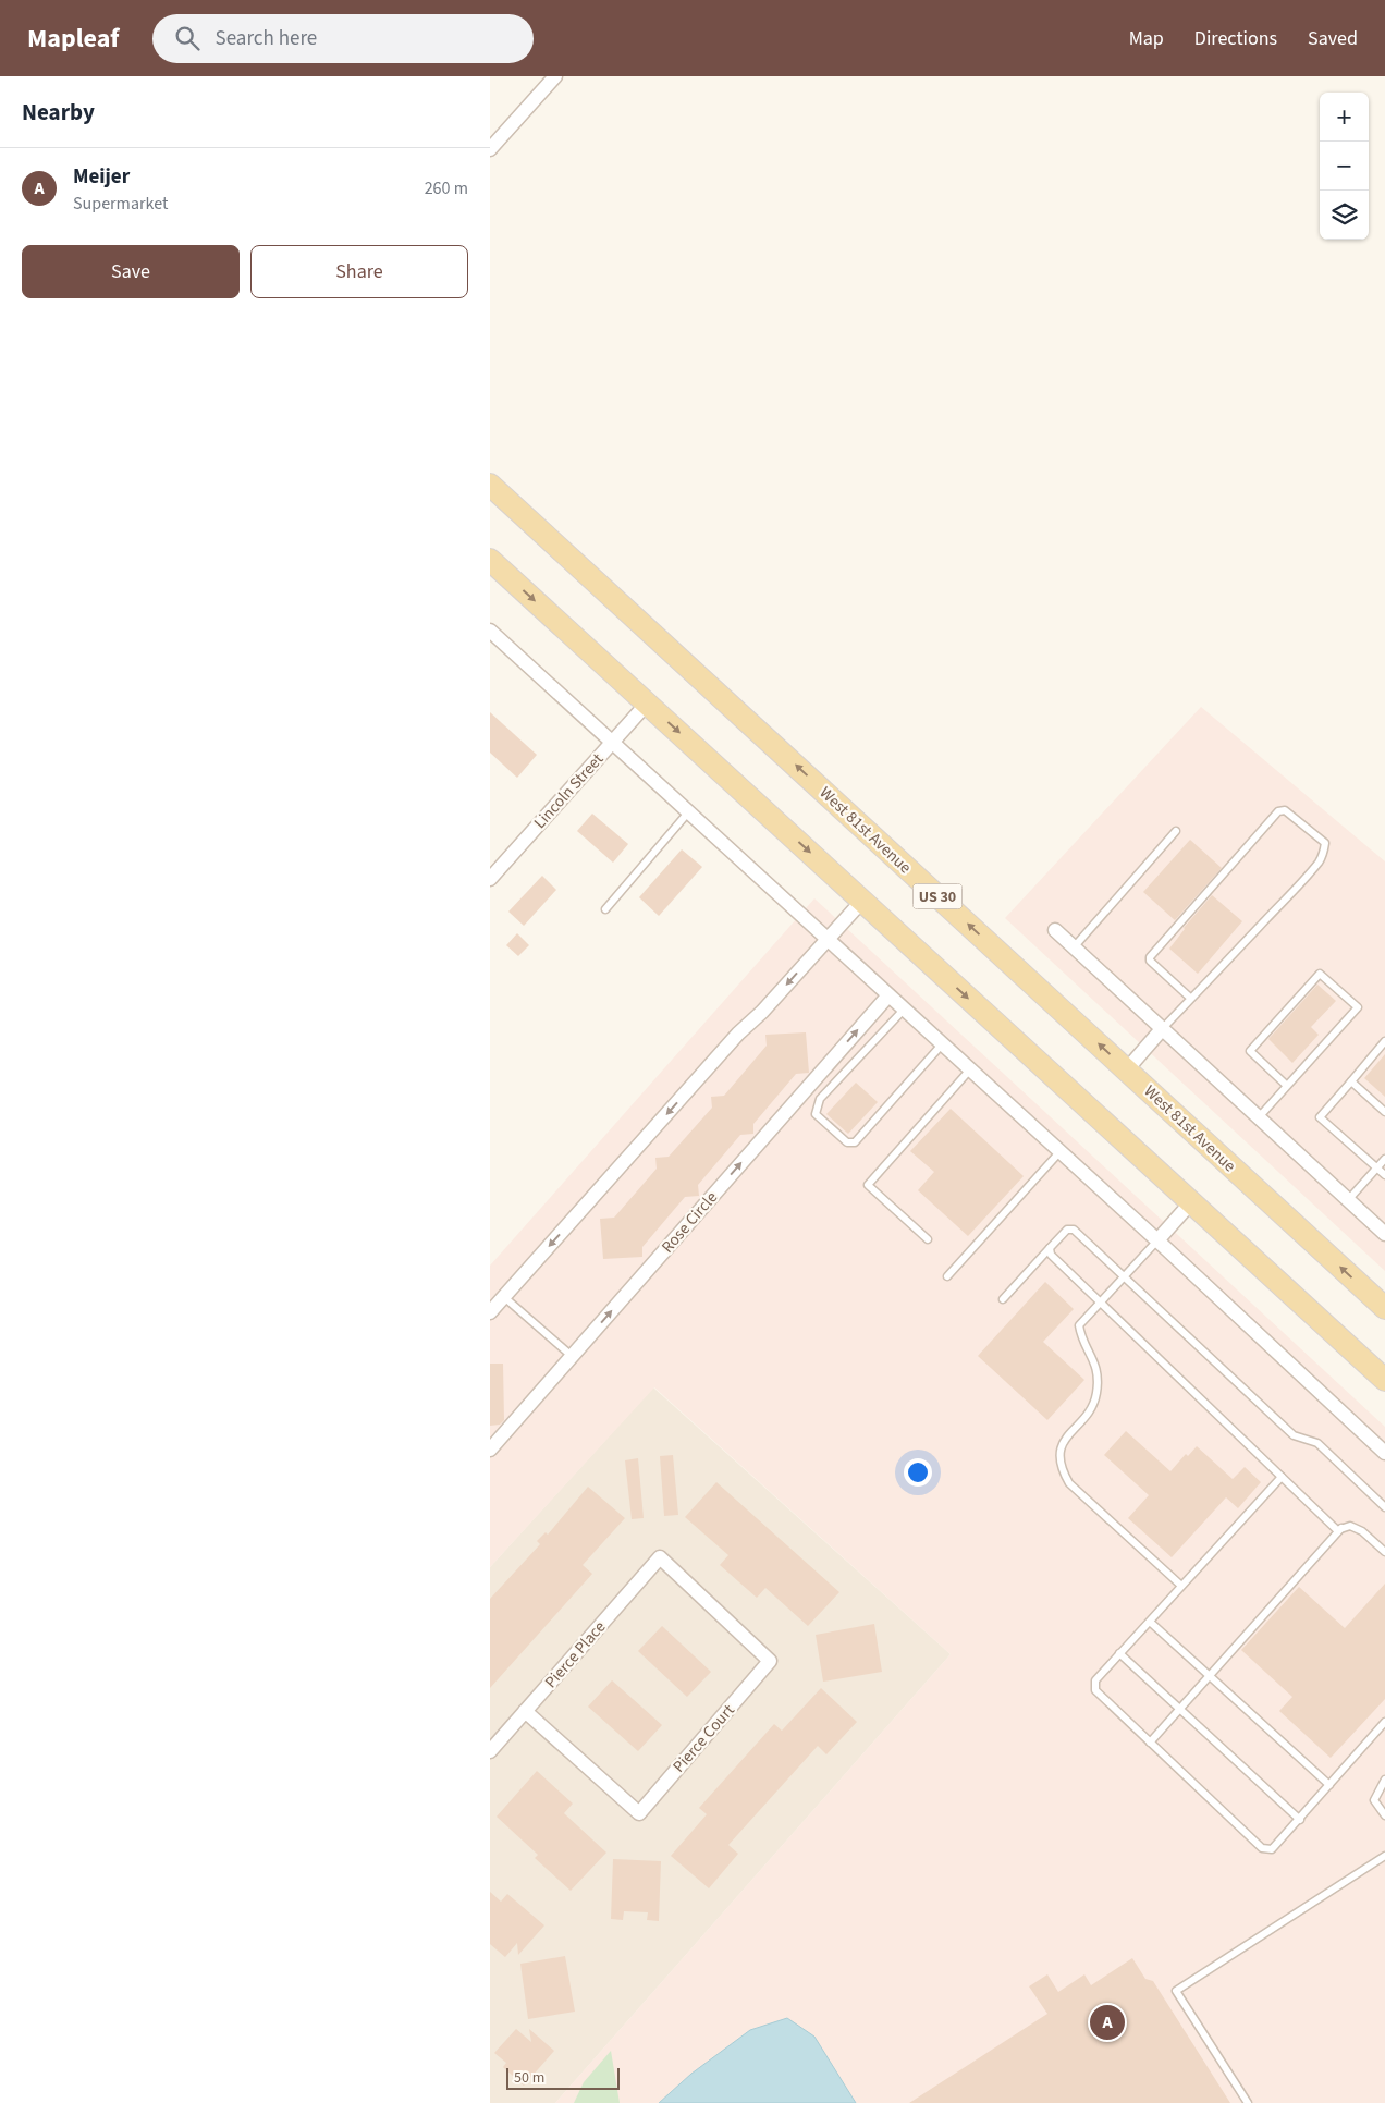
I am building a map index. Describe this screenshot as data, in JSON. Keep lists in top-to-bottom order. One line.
{"streets":{"main road":["West 81st Avenue","US 30"],"street":["Lincoln Street","Rose Circle","Pierce Place","Pierce Court"]},"crossings":[["Pierce Place","Pierce Court"]],"scale_bar":"50 m","page":{"header":"Mapleaf","search":"Search here","nav":["Map","Directions","Saved"],"heading":"Nearby","map_buttons":["+","−"],"list":[{"mark":"A","name":"Meijer","note":"Supermarket","value":"260 m"}],"buttons":["Save","Share"],"pins":"A","scale":"50 m"}}
